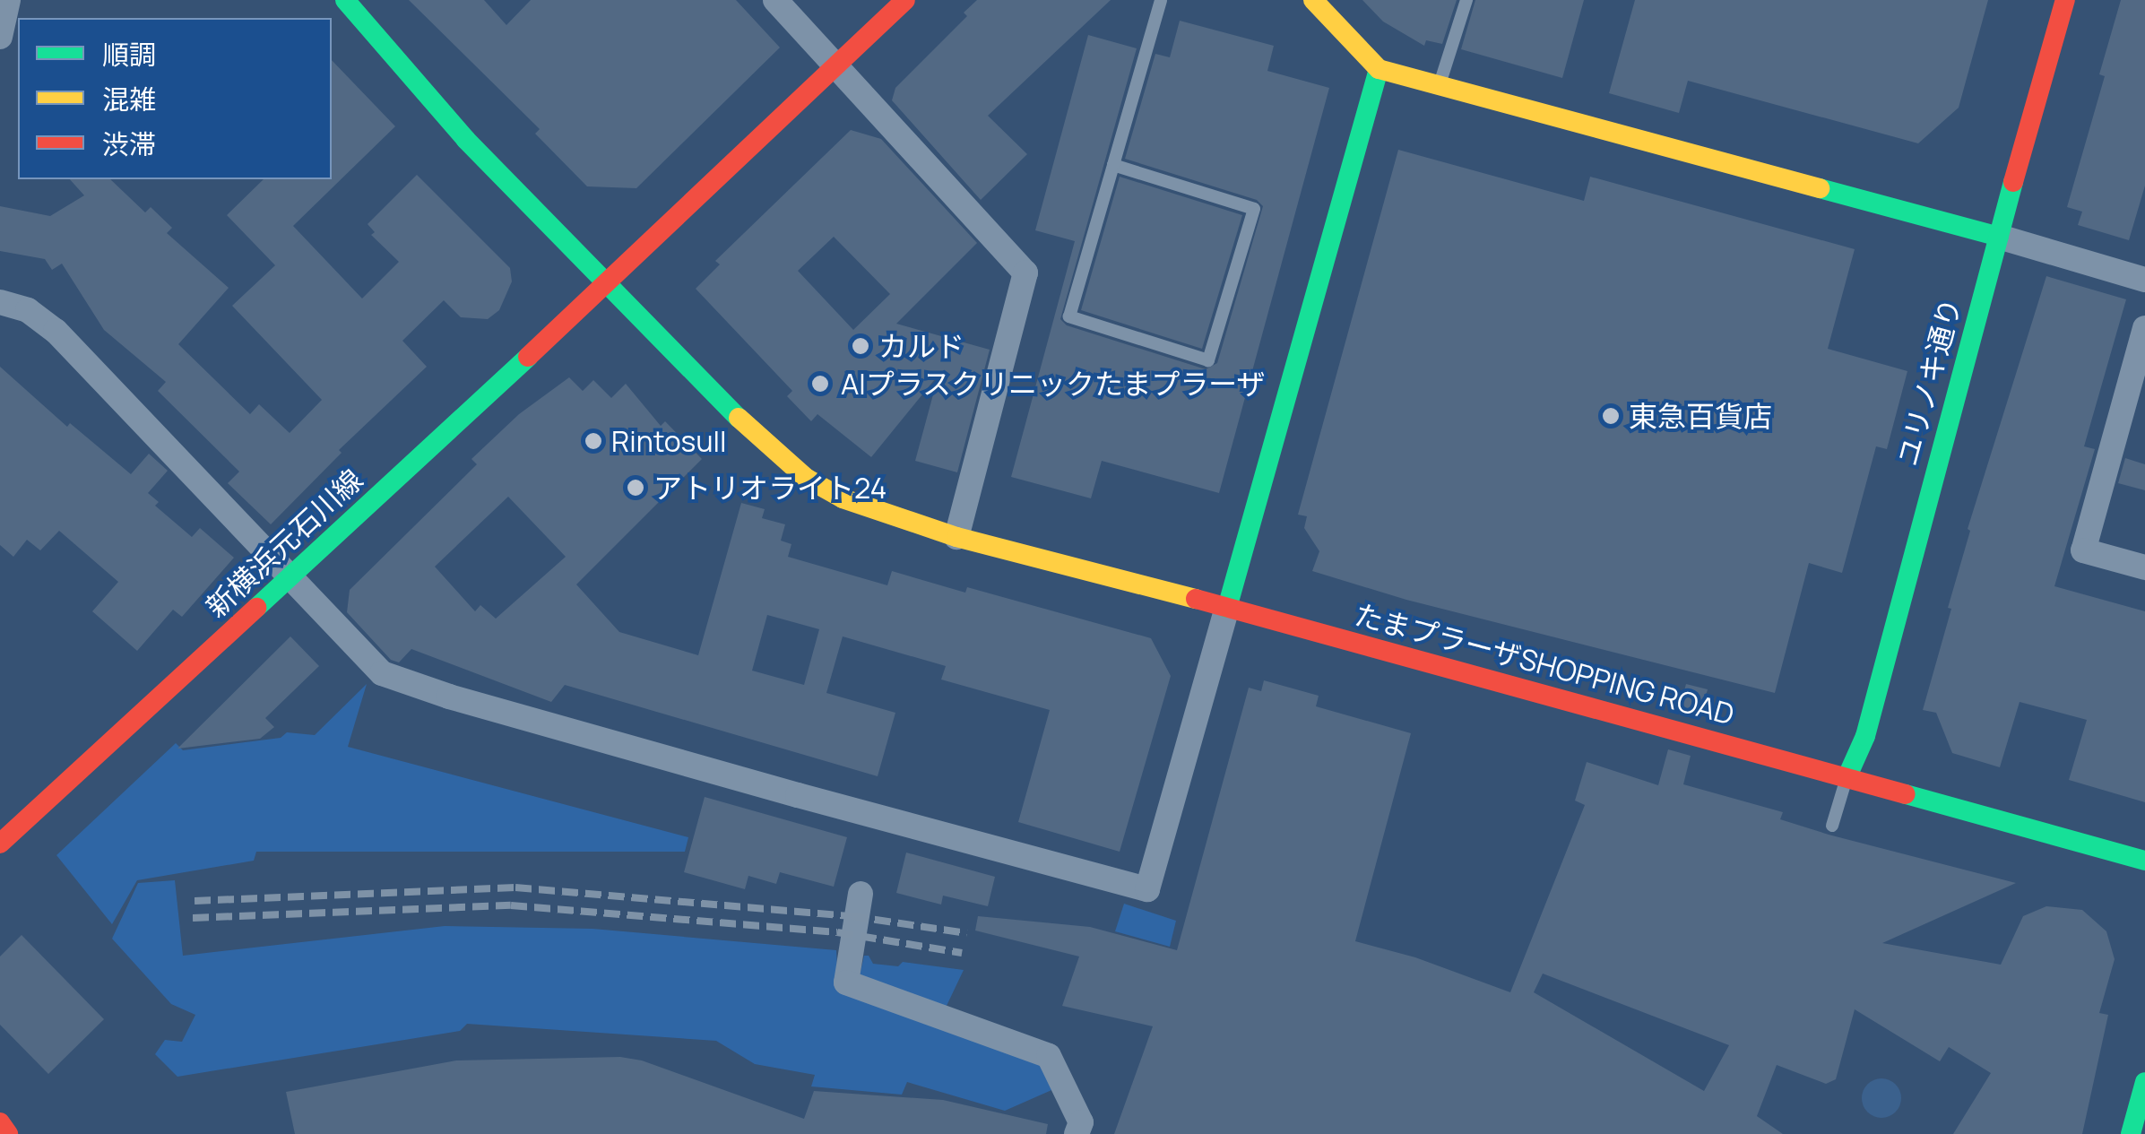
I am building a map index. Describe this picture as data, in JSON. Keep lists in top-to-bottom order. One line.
{"streets":{"street":["ユリノキ通り","新横浜元石川線","たまプラーザSHOPPING ROAD"]},"crossings":[["ユリノキ通り","たまプラーザSHOPPING ROAD"],["新横浜元石川線","たまプラーザSHOPPING ROAD"]],"places":["カルド","AIプラスクリニックたまプラーザ","東急百貨店","Rintosull","アトリオライト24"],"legend":["順調","混雑","渋滞"]}
